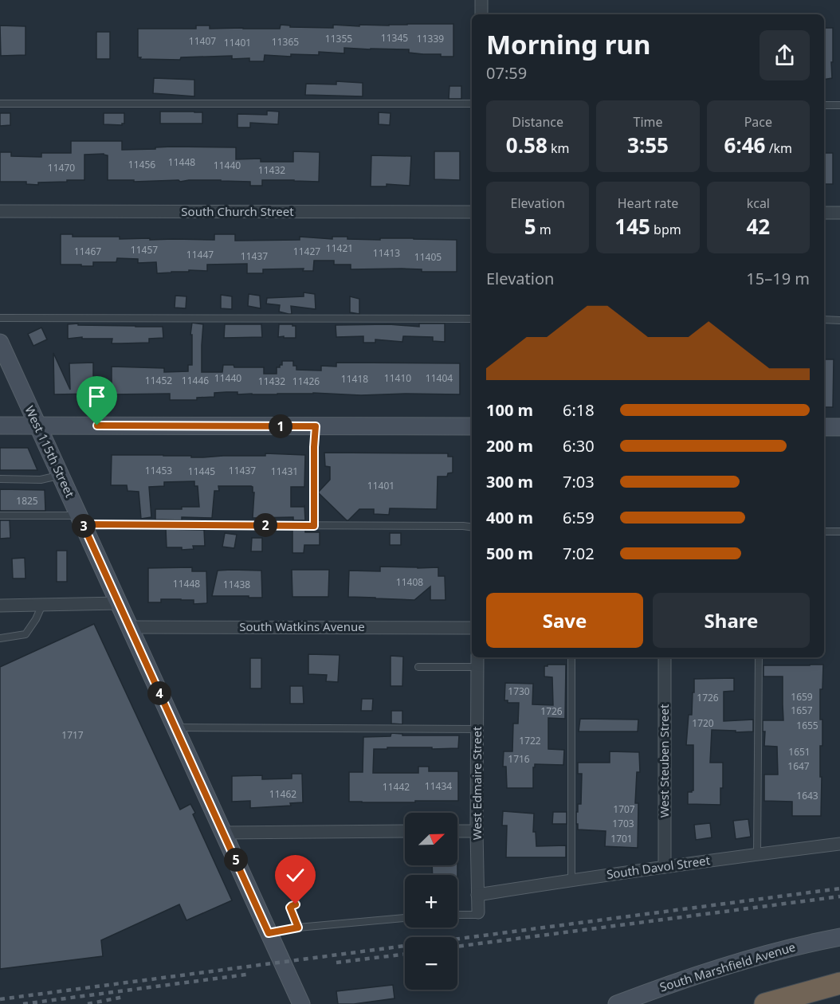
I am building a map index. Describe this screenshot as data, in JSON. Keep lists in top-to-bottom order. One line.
{"streets":{"main road":["West 115th Street","South Marshfield Avenue"],"street":["South Church Street","South Watkins Avenue","West Steuben Street","West Edmaire Street","South Davol Street"]},"crossings":[["West 115th Street","South Watkins Avenue"],["West Steuben Street","South Davol Street"],["West Edmaire Street","South Davol Street"]],"house_numbers":["11345","11355","11339","11407","11365","11401","11448","11456","11440","11470","11432","11421","11457","11467","11427","11413","11447","11437","11405","11440","11410","11404","11418","11452","11446","11432","11426","11453","11437","11445","11431","11401","1825","11408","11448","11438","1730","1659","1726","1657","1726","1720","1655","1717","1722","1651","1716","1647","11434","11442","11462","1643","1707","1703","1701"],"north":"top right","page":{"heading":["Morning run","07:59"],"stats":[["Distance","0.58 km"],["Time","3:55"],["Pace","6:46 /km"],["Elevation","5 m"],["Heart rate","145 bpm"],["kcal","42"]],"chart":["Elevation","15–19 m"],"list":[{"name":"100 m","note":"6:18"},{"name":"200 m","note":"6:30"},{"name":"300 m","note":"7:03"},{"name":"400 m","note":"6:59"},{"name":"500 m","note":"7:02"}],"pins":["1","2","3","4","5"],"buttons":["Save","Share"],"map_buttons":["+","−"]}}
